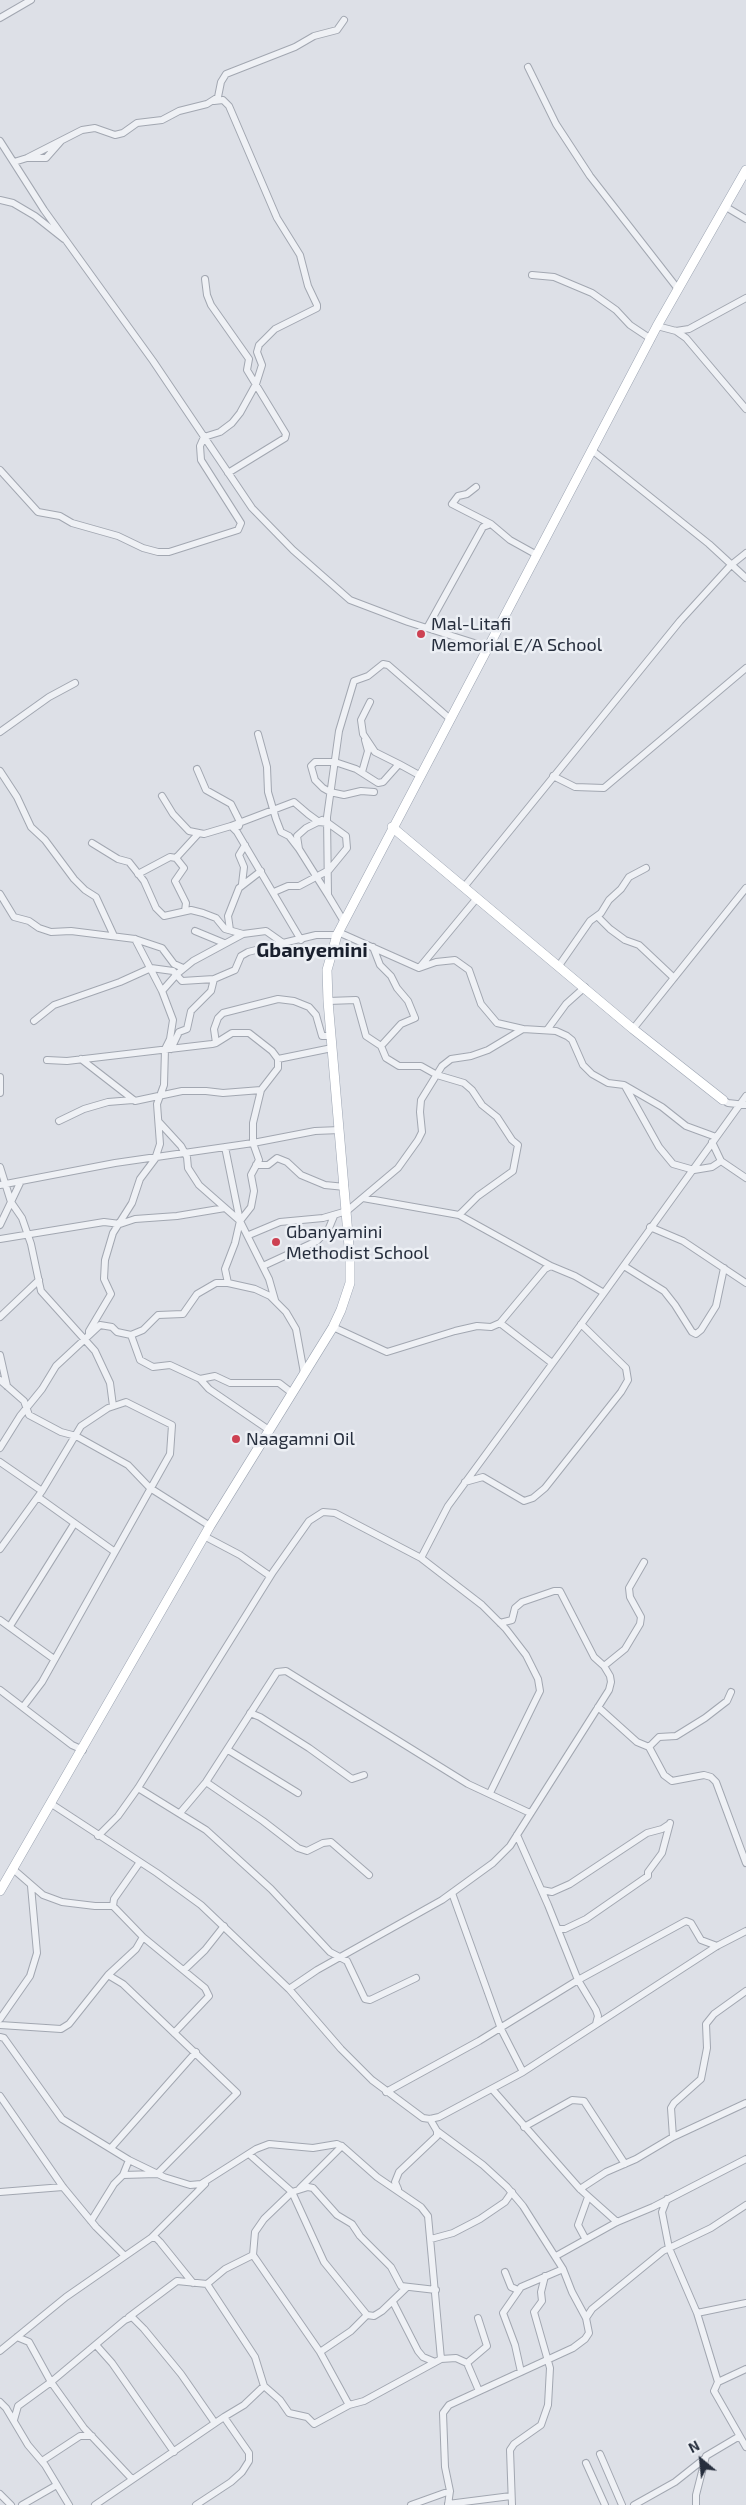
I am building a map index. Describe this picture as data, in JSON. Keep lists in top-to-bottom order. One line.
{"districts":["Gbanyemini"],"places":["Mal-Litafi Memorial E/A School","Gbanyamini Methodist School","Naagamni Oil"],"north":"top left"}
